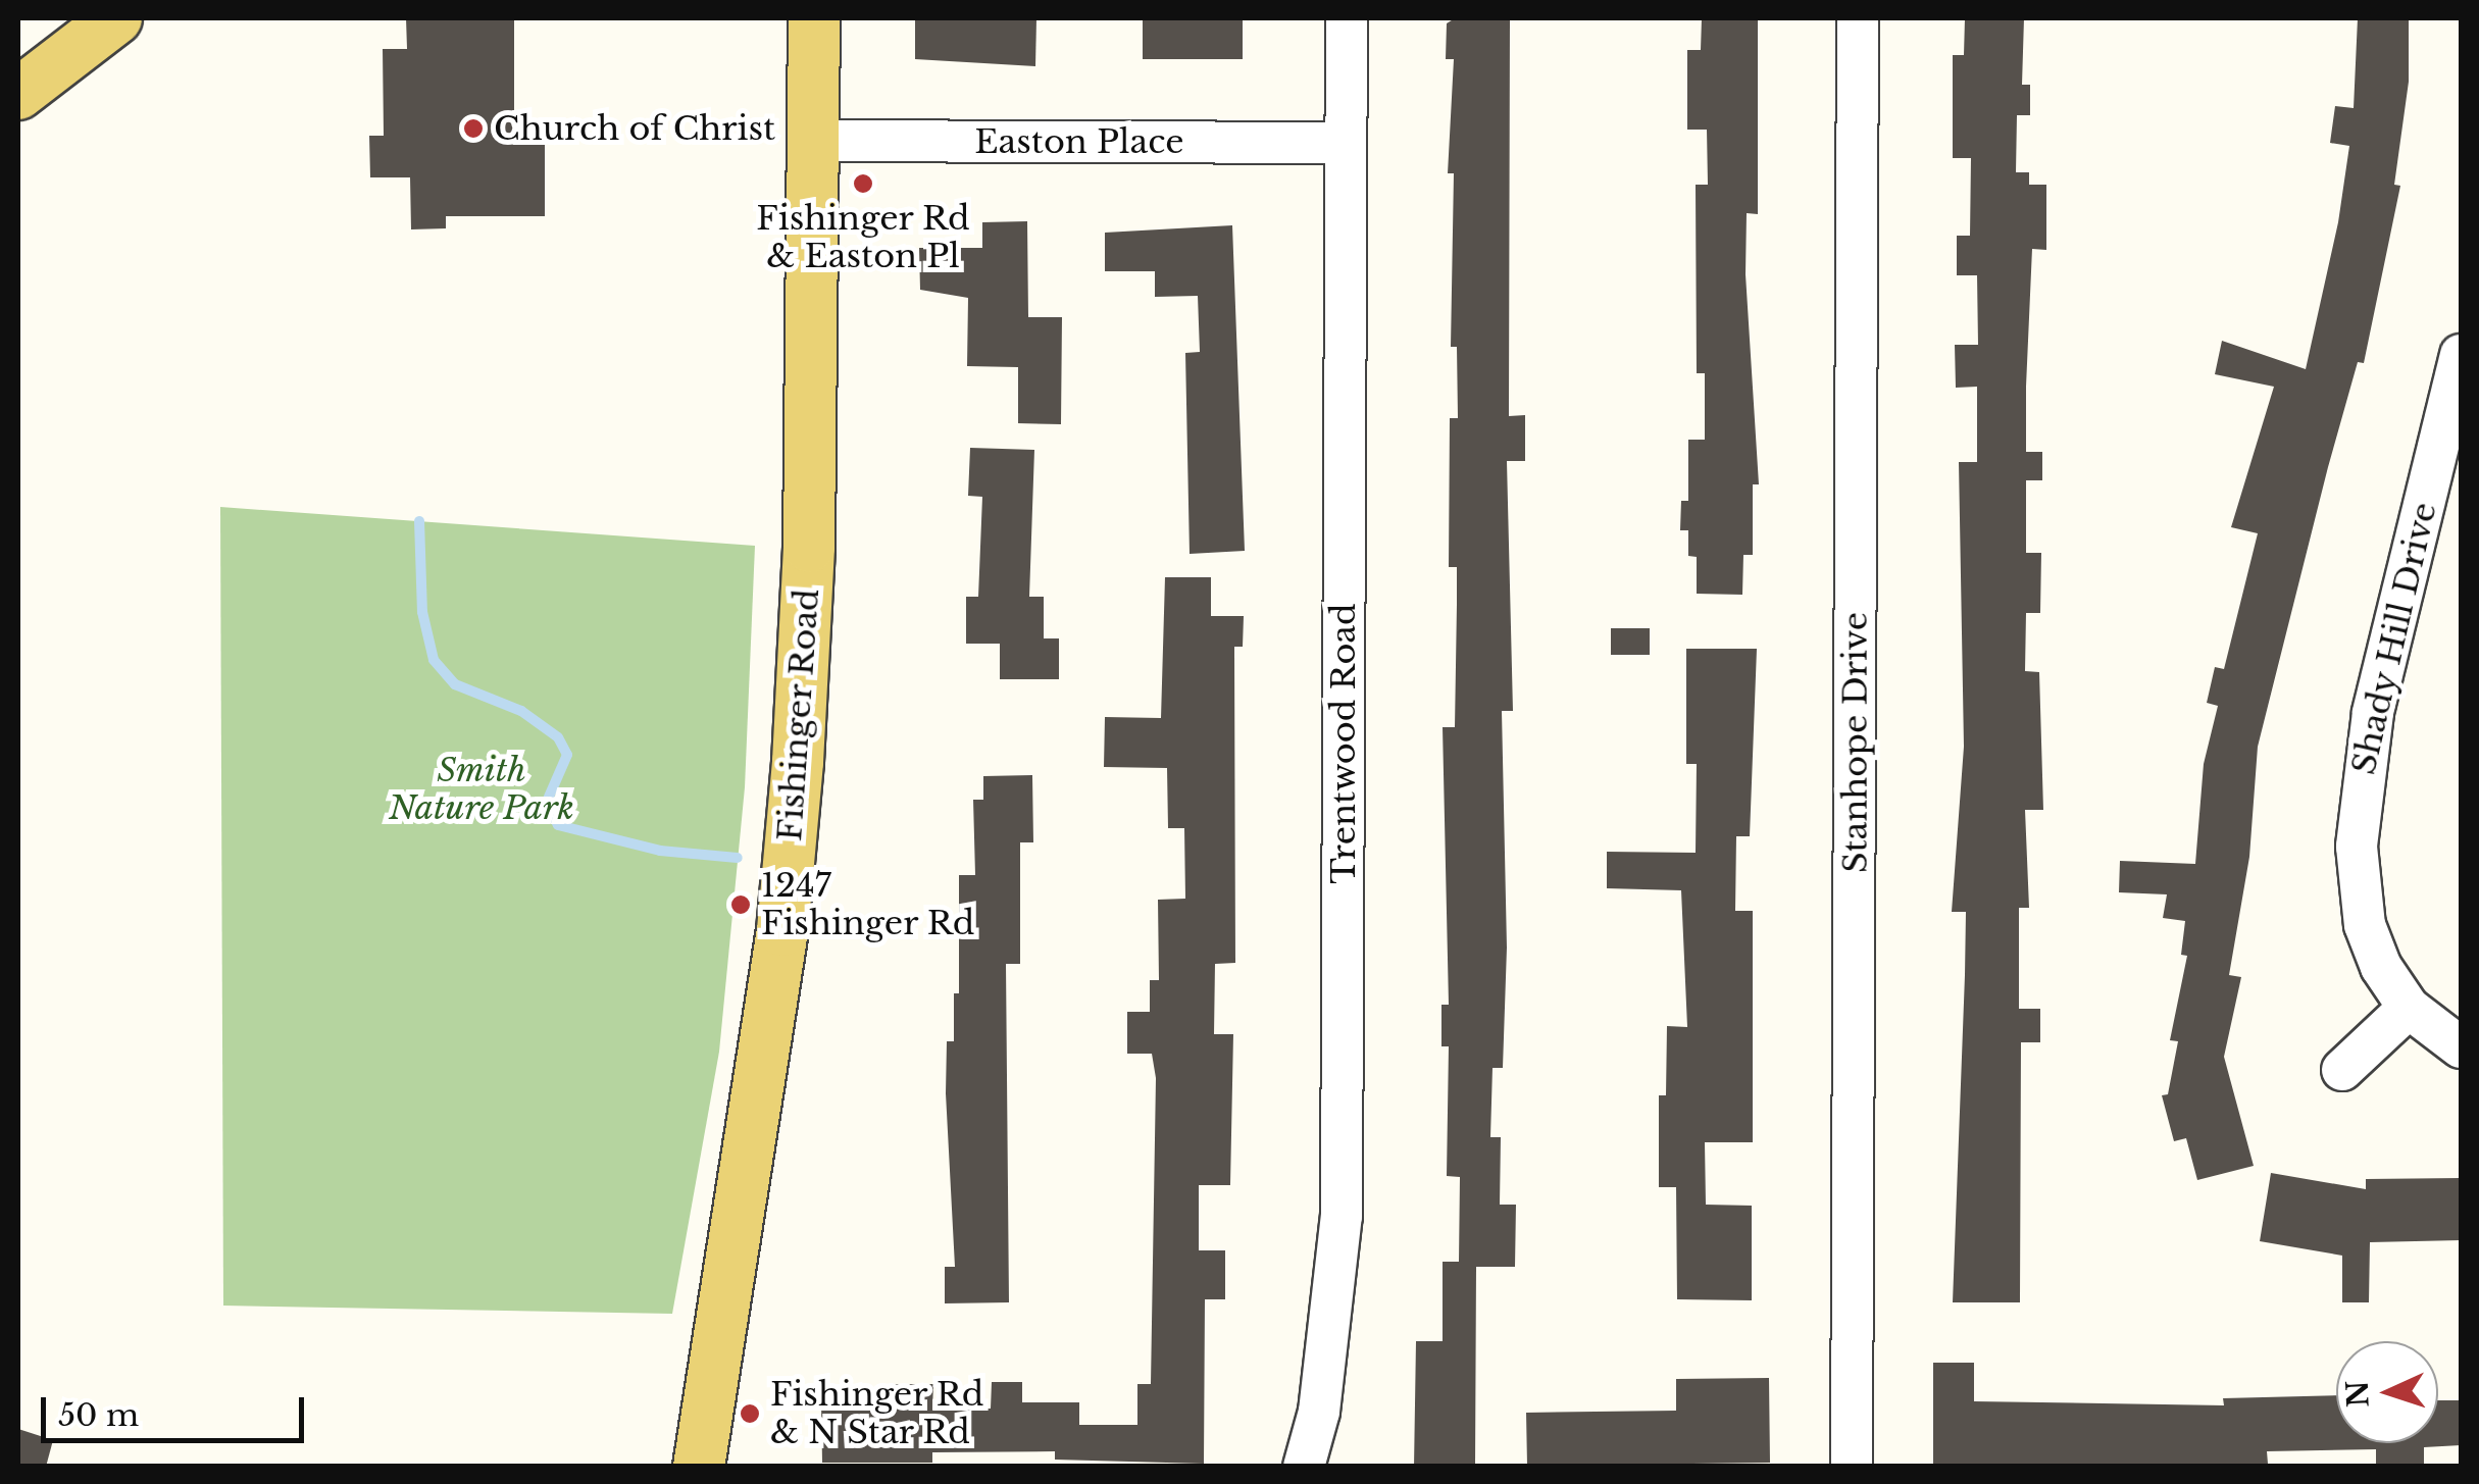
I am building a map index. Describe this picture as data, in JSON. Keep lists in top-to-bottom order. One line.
{"streets":{"main road":["Fishinger Road"],"street":["Easton Place","Shady Hill Drive","Stanhope Drive","Trentwood Road"]},"crossings":[["Easton Place","Fishinger Road"],["Easton Place","Trentwood Road"]],"parks":["Smith Nature Park"],"places":["Church of Christ","Fishinger Rd & Easton Pl","1247 Fishinger Rd","Fishinger Rd & N Star Rd"],"scale_bar":"50 m","north":"left"}
